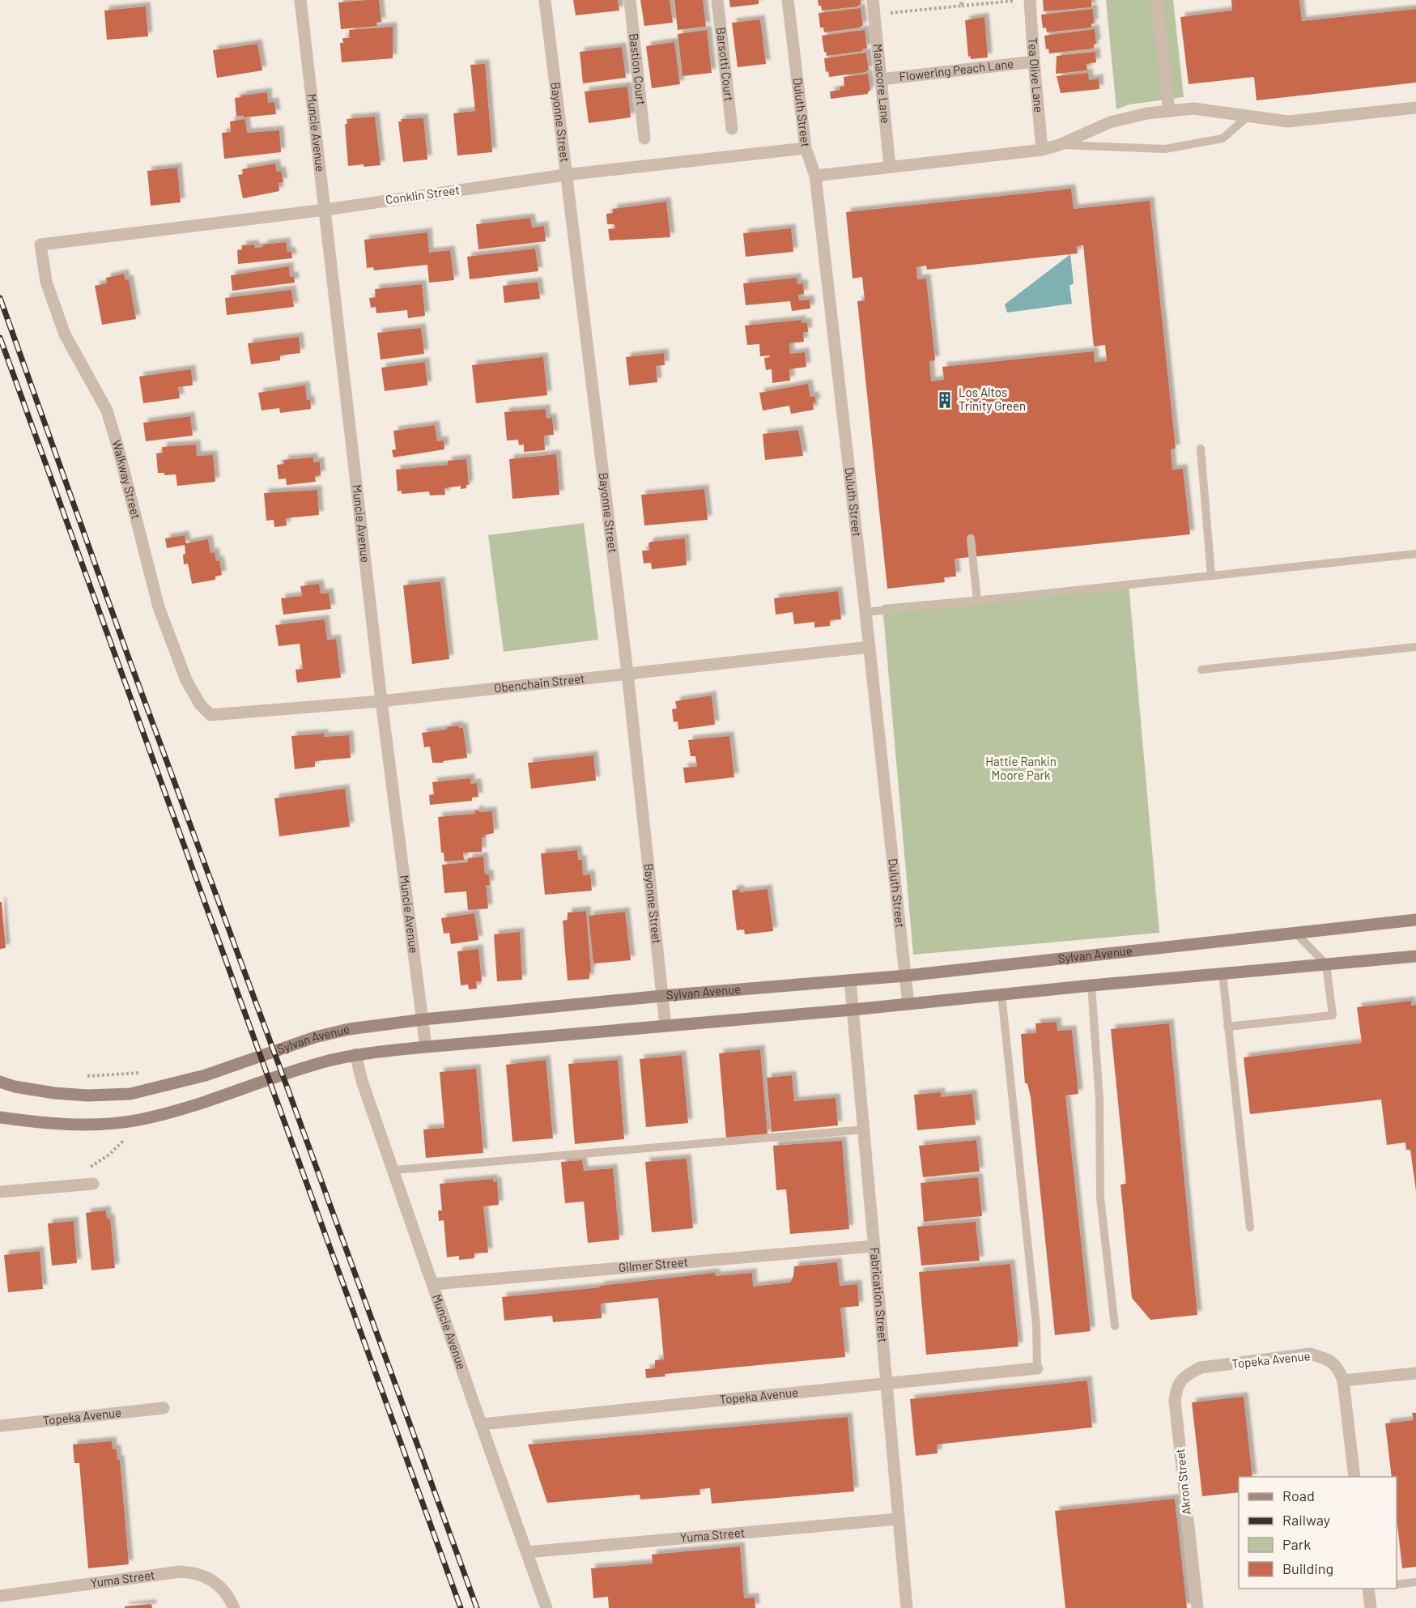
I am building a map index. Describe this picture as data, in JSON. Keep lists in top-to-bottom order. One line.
{"streets":{"main road":["Sylvan Avenue"],"street":["Barsotti Court","Bastion Court","Flowering Peach Lane","Tea Olive Lane","Manacore Lane","Duluth Street","Bayonne Street","Muncie Avenue","Conklin Street","Walkway Street","Obenchain Street","Gilmer Street","Fabrication Street","Topeka Avenue","Akron Street","Yuma Street"]},"crossings":[["Flowering Peach Lane","Tea Olive Lane"],["Flowering Peach Lane","Manacore Lane"],["Duluth Street","Conklin Street"],["Duluth Street","Obenchain Street"],["Duluth Street","Sylvan Avenue"],["Bayonne Street","Conklin Street"],["Bayonne Street","Obenchain Street"],["Bayonne Street","Sylvan Avenue"],["Muncie Avenue","Conklin Street"],["Muncie Avenue","Obenchain Street"],["Muncie Avenue","Sylvan Avenue"],["Muncie Avenue","Gilmer Street"],["Muncie Avenue","Topeka Avenue"],["Muncie Avenue","Yuma Street"],["Conklin Street","Walkway Street"],["Walkway Street","Obenchain Street"],["Sylvan Avenue","Fabrication Street"],["Gilmer Street","Fabrication Street"],["Fabrication Street","Topeka Avenue"],["Fabrication Street","Yuma Street"],["Topeka Avenue","Akron Street"]],"parks":["Hattie Rankin Moore Park"],"places":{"building":["Los Altos Trinity Green"]},"legend":["Road","Railway","Park","Building"]}
